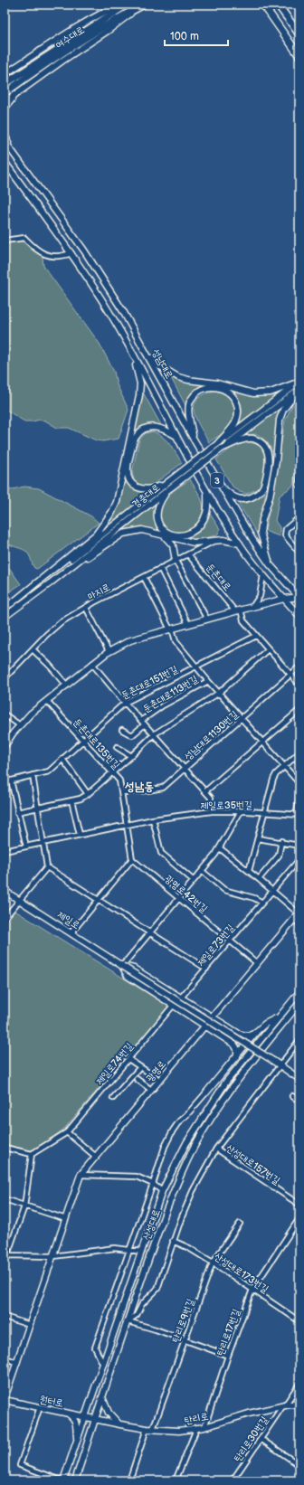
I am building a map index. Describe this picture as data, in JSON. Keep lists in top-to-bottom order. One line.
{"streets":{"highway":["여수대로"],"main road":["성남대로","3","경충대로","제일로","광명로","산성대로","원터로","탄리로"],"street":["둔촌대로","마지로","둔촌대로151번길","둔촌대로113번길","성남대로1130번길","둔촌대로135번길","제일로35번길","광명로42번길","제일로73번길","제일로74번길","산성대로157번길","산성대로173번길","탄리로9번길","탄리로17번길","탄리로30번길"]},"crossings":[["둔촌대로","마지로"],["둔촌대로","둔촌대로151번길"],["둔촌대로","성남대로1130번길"],["둔촌대로151번길","둔촌대로113번길"],["둔촌대로151번길","둔촌대로135번길"],["둔촌대로113번길","성남대로1130번길"],["성남대로1130번길","둔촌대로135번길"],["둔촌대로135번길","제일로35번길"],["광명로42번길","제일로73번길"],["광명로42번길","광명로"],["광명로","산성대로"],["광명로","원터로"],["산성대로","원터로"],["산성대로","탄리로"],["산성대로173번길","탄리로9번길"],["산성대로173번길","탄리로17번길"],["탄리로9번길","탄리로"],["탄리로17번길","탄리로"],["원터로","탄리로"],["탄리로","탄리로30번길"]],"districts":["성남동"],"scale_bar":"100 m"}
